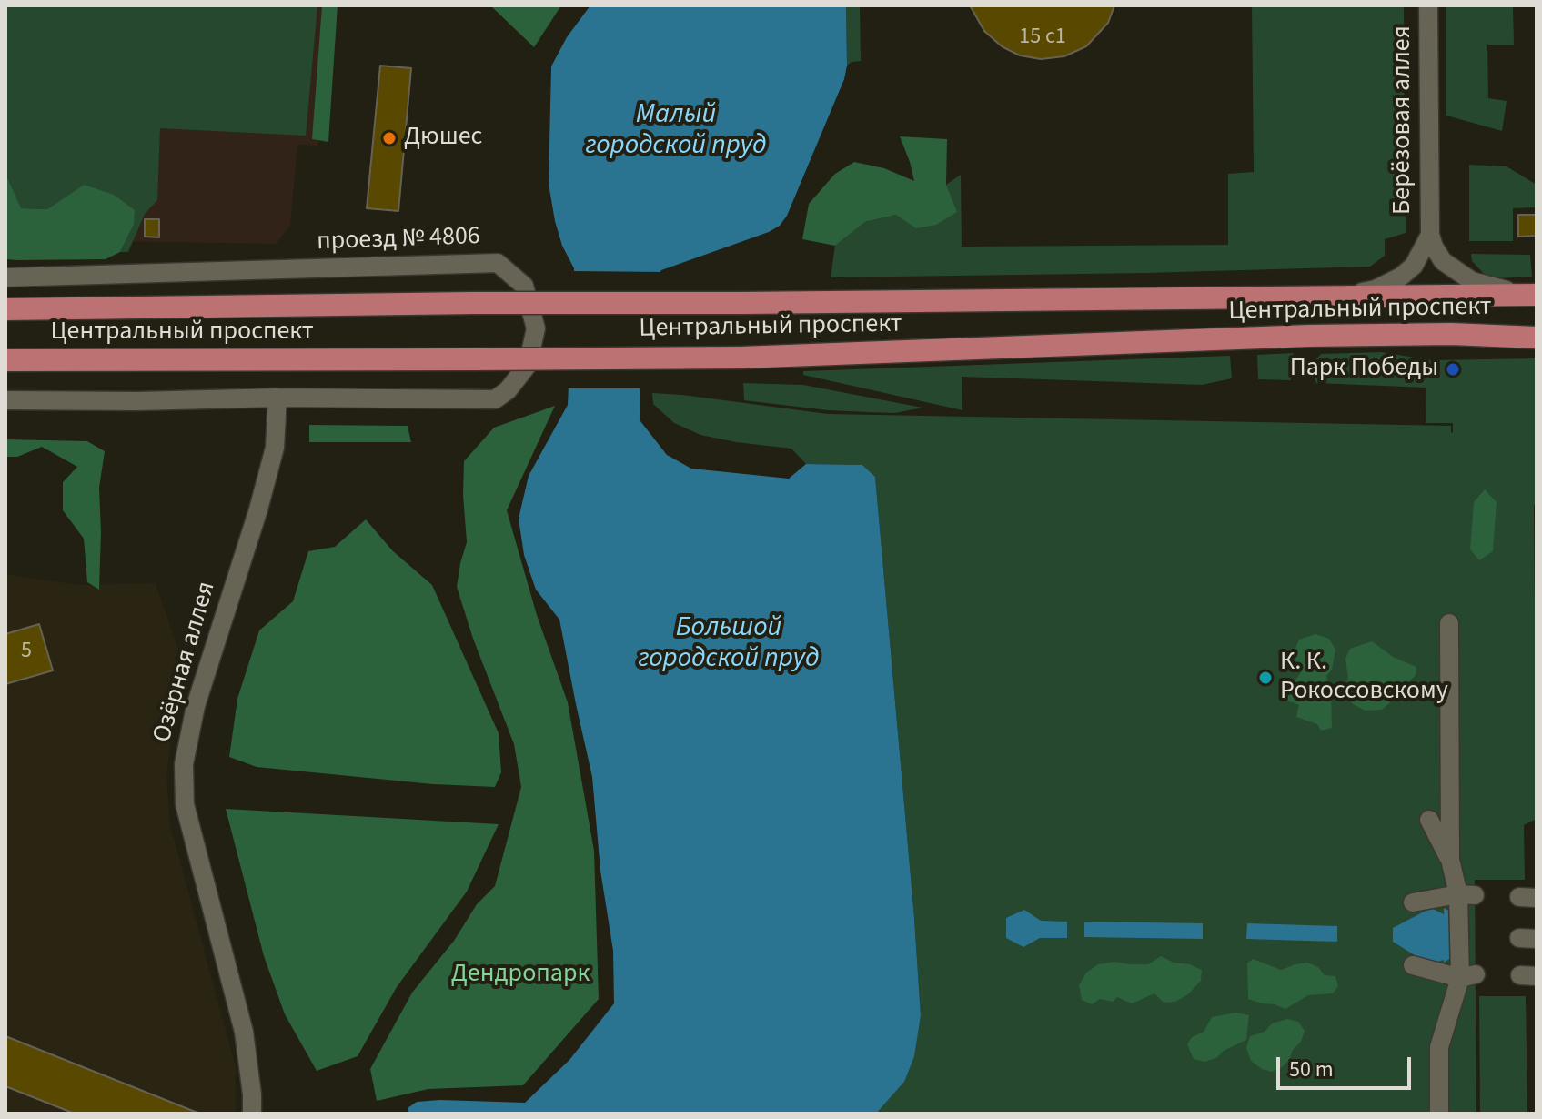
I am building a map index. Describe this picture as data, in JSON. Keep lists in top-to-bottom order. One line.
{"streets":{"main road":["Центральный проспект"],"street":["Берёзовая аллея","проезд № 4806","Озёрная аллея"]},"crossings":[["проезд № 4806","Озёрная аллея"]],"water":["Малый городской пруд","Большой городской пруд"],"parks":["Дендропарк"],"places":["Дюшес","Парк Победы","К. К. Рокоссовскому"],"house_numbers":["15 с1","5"],"scale_bar":"50 m"}
